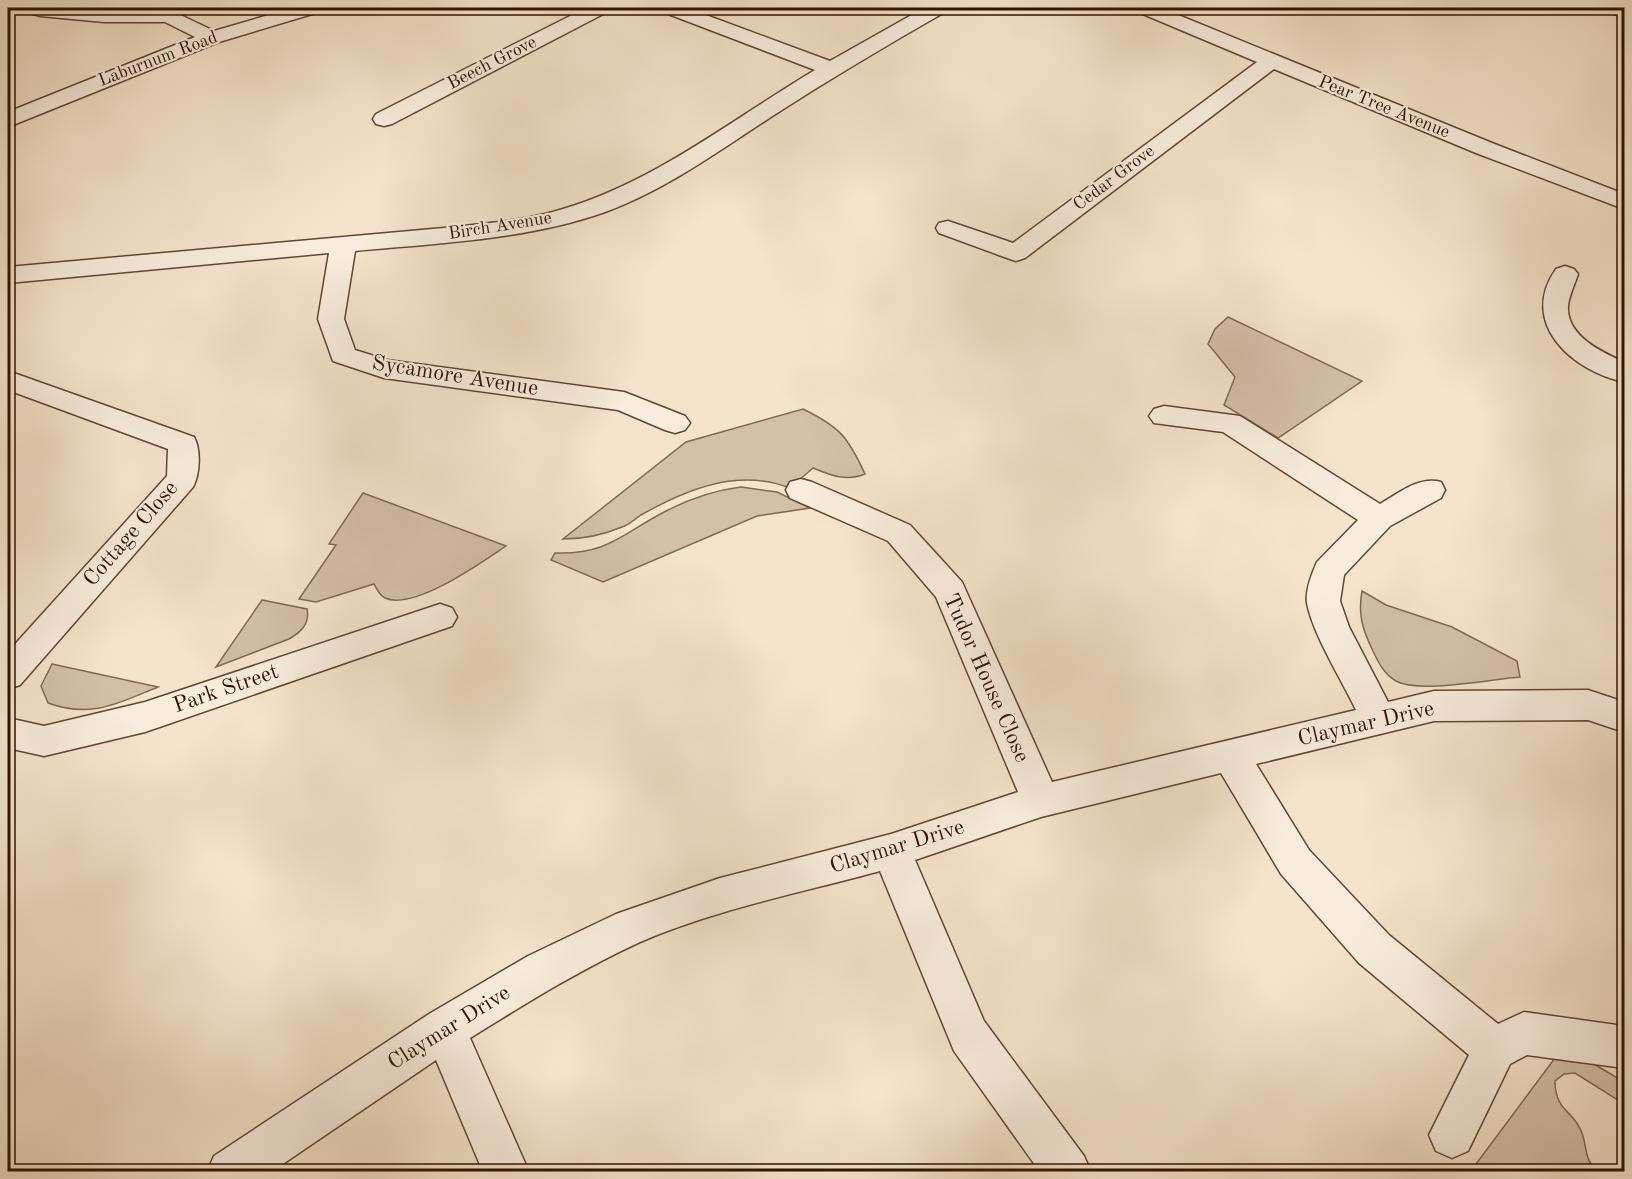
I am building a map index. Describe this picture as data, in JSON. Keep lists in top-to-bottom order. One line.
{"streets":{"street":["Laburnum Road","Beech Grove","Pear Tree Avenue","Cedar Grove","Birch Avenue","Sycamore Avenue","Cottage Close","Tudor House Close","Park Street","Claymar Drive"]},"crossings":[["Pear Tree Avenue","Cedar Grove"],["Birch Avenue","Sycamore Avenue"],["Tudor House Close","Claymar Drive"]]}
